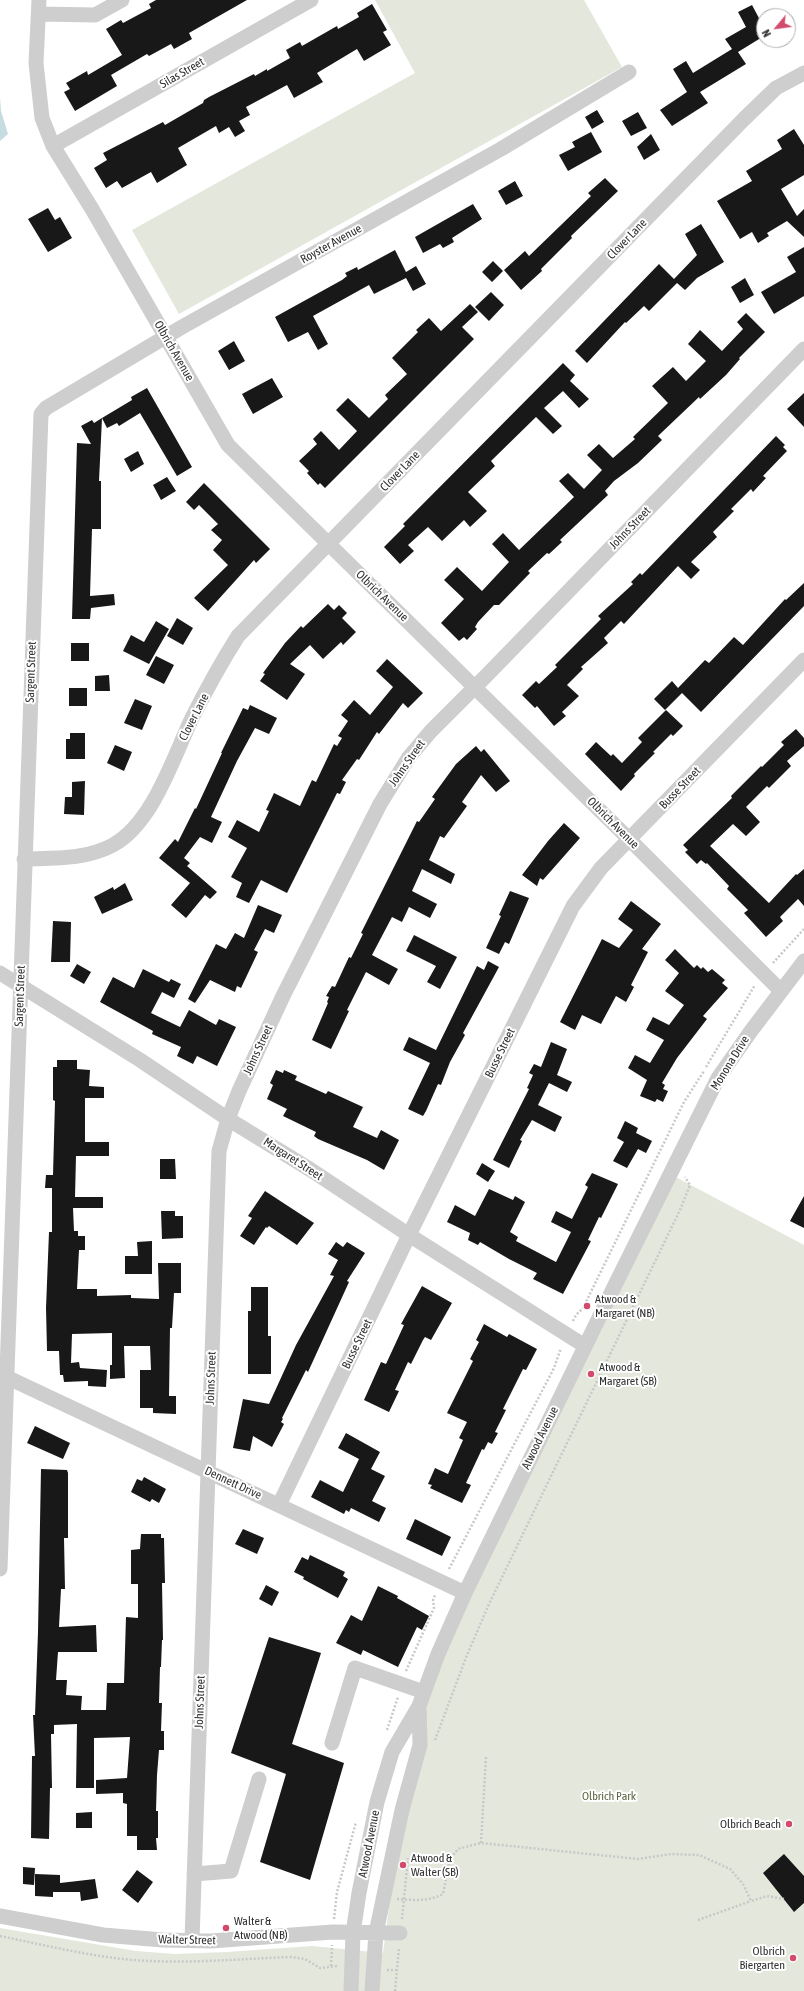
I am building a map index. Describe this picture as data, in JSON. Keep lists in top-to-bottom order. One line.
{"streets":{"street":["Silas Street","Clover Lane","Royster Avenue","Olbrich Avenue","Johns Street","Sargent Street","Busse Street","Monona Drive","Margaret Street","Atwood Avenue","Dennett Drive","Walter Street"]},"crossings":[["Silas Street","Olbrich Avenue"],["Clover Lane","Olbrich Avenue"],["Clover Lane","Sargent Street"],["Royster Avenue","Olbrich Avenue"],["Royster Avenue","Sargent Street"],["Olbrich Avenue","Johns Street"],["Olbrich Avenue","Busse Street"],["Olbrich Avenue","Monona Drive"],["Johns Street","Margaret Street"],["Johns Street","Dennett Drive"],["Johns Street","Walter Street"],["Sargent Street","Margaret Street"],["Sargent Street","Dennett Drive"],["Busse Street","Margaret Street"],["Busse Street","Dennett Drive"],["Monona Drive","Atwood Avenue"],["Margaret Street","Atwood Avenue"],["Atwood Avenue","Dennett Drive"],["Atwood Avenue","Walter Street"]],"parks":["Olbrich Park"],"places":["Atwood & Margaret (NB)","Atwood & Margaret (SB)","Olbrich Beach","Atwood & Walter (SB)","Walter & Atwood (NB)","Olbrich Biergarten"],"north":"bottom left"}
